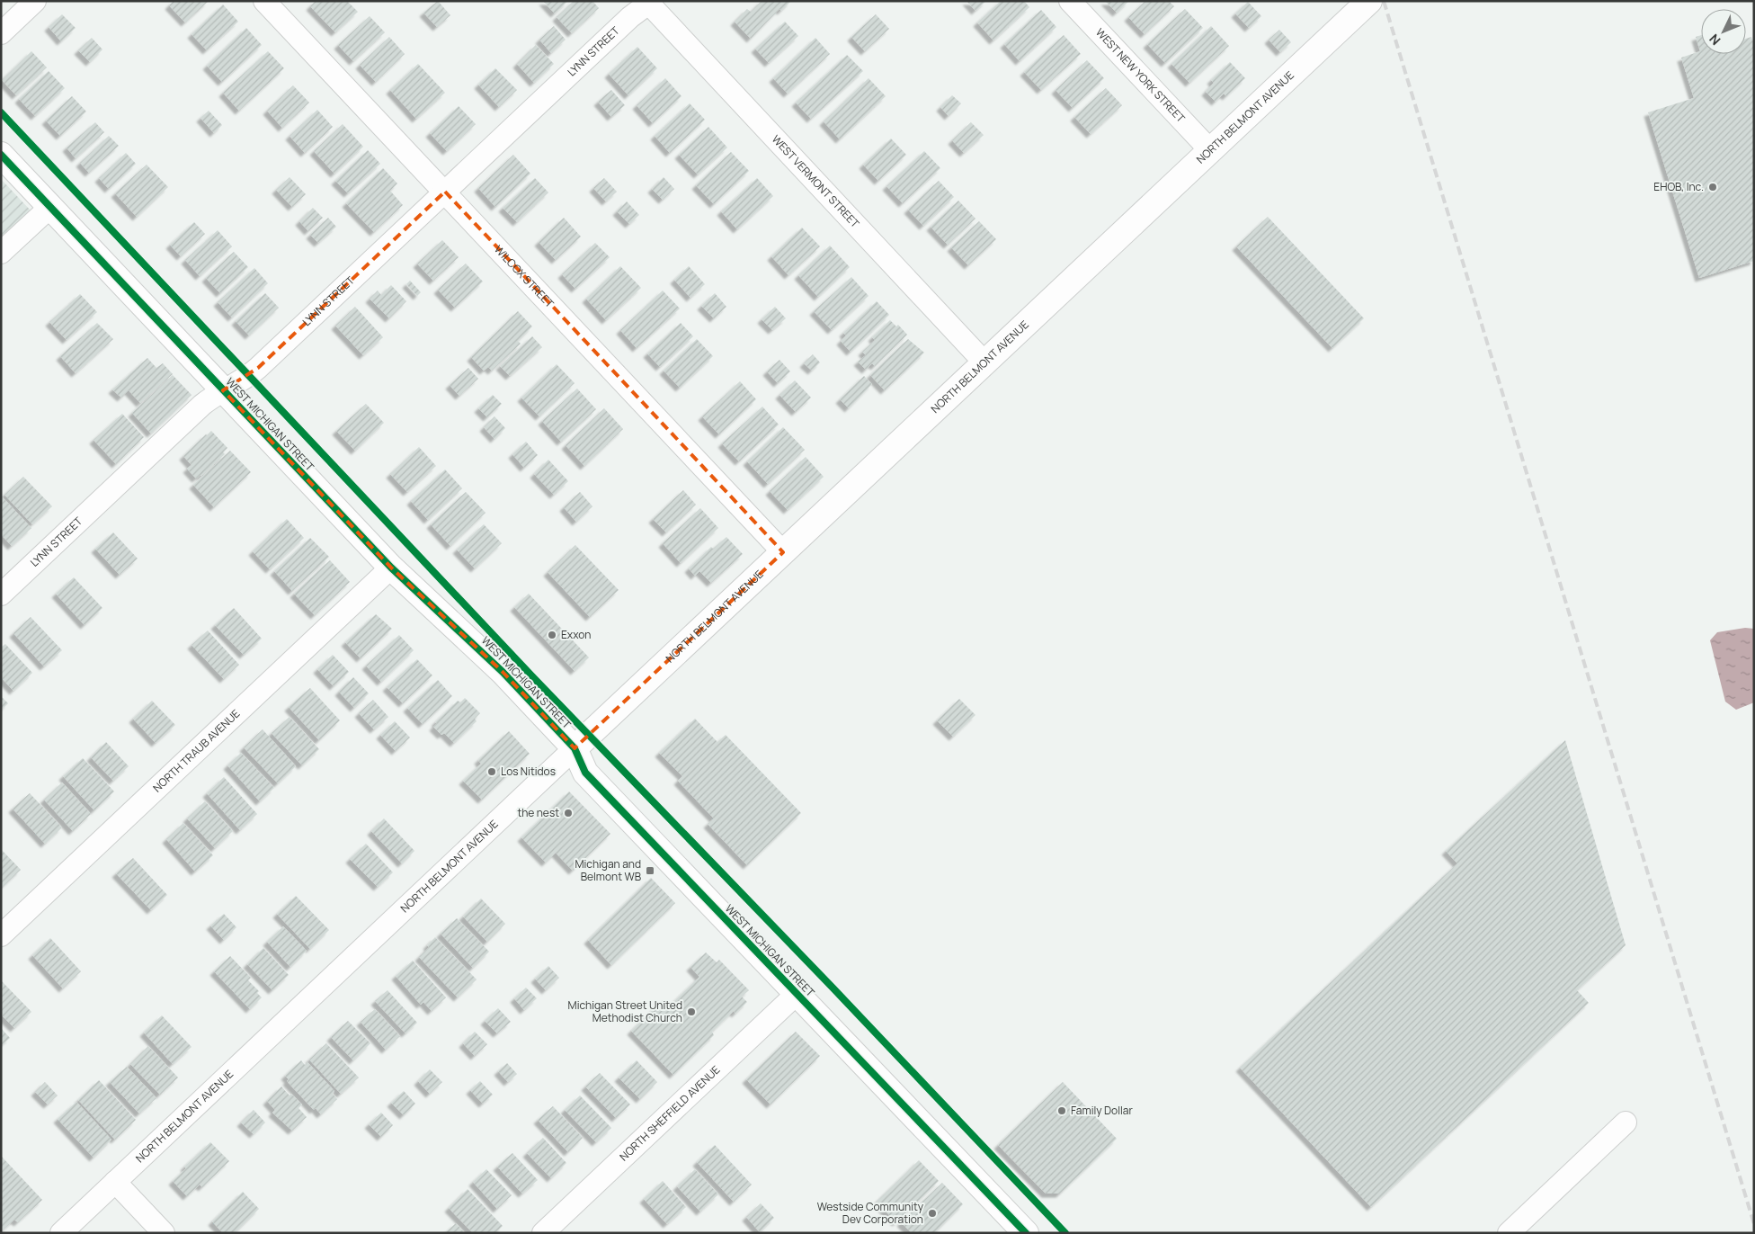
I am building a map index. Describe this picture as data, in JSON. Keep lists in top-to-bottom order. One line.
{"streets":{"main road":["NORTH BELMONT AVENUE","WEST MICHIGAN STREET"],"street":["LYNN STREET","WEST NEW YORK STREET","WEST VERMONT STREET","WILCOX STREET","NORTH TRAUB AVENUE","NORTH SHEFFIELD AVENUE"]},"crossings":[["LYNN STREET","WEST VERMONT STREET"],["LYNN STREET","WILCOX STREET"],["LYNN STREET","WEST MICHIGAN STREET"],["WEST NEW YORK STREET","NORTH BELMONT AVENUE"],["NORTH BELMONT AVENUE","WEST VERMONT STREET"],["NORTH BELMONT AVENUE","WILCOX STREET"],["NORTH BELMONT AVENUE","WEST MICHIGAN STREET"],["WEST MICHIGAN STREET","NORTH TRAUB AVENUE"],["WEST MICHIGAN STREET","NORTH SHEFFIELD AVENUE"]],"places":{"other":["EHOB, Inc.","Exxon","Los Nitidos","the nest","Michigan Street United Methodist Church","Family Dollar","Westside Community Dev Corporation"],"transit":["Michigan and Belmont WB"]},"north":"bottom left"}
